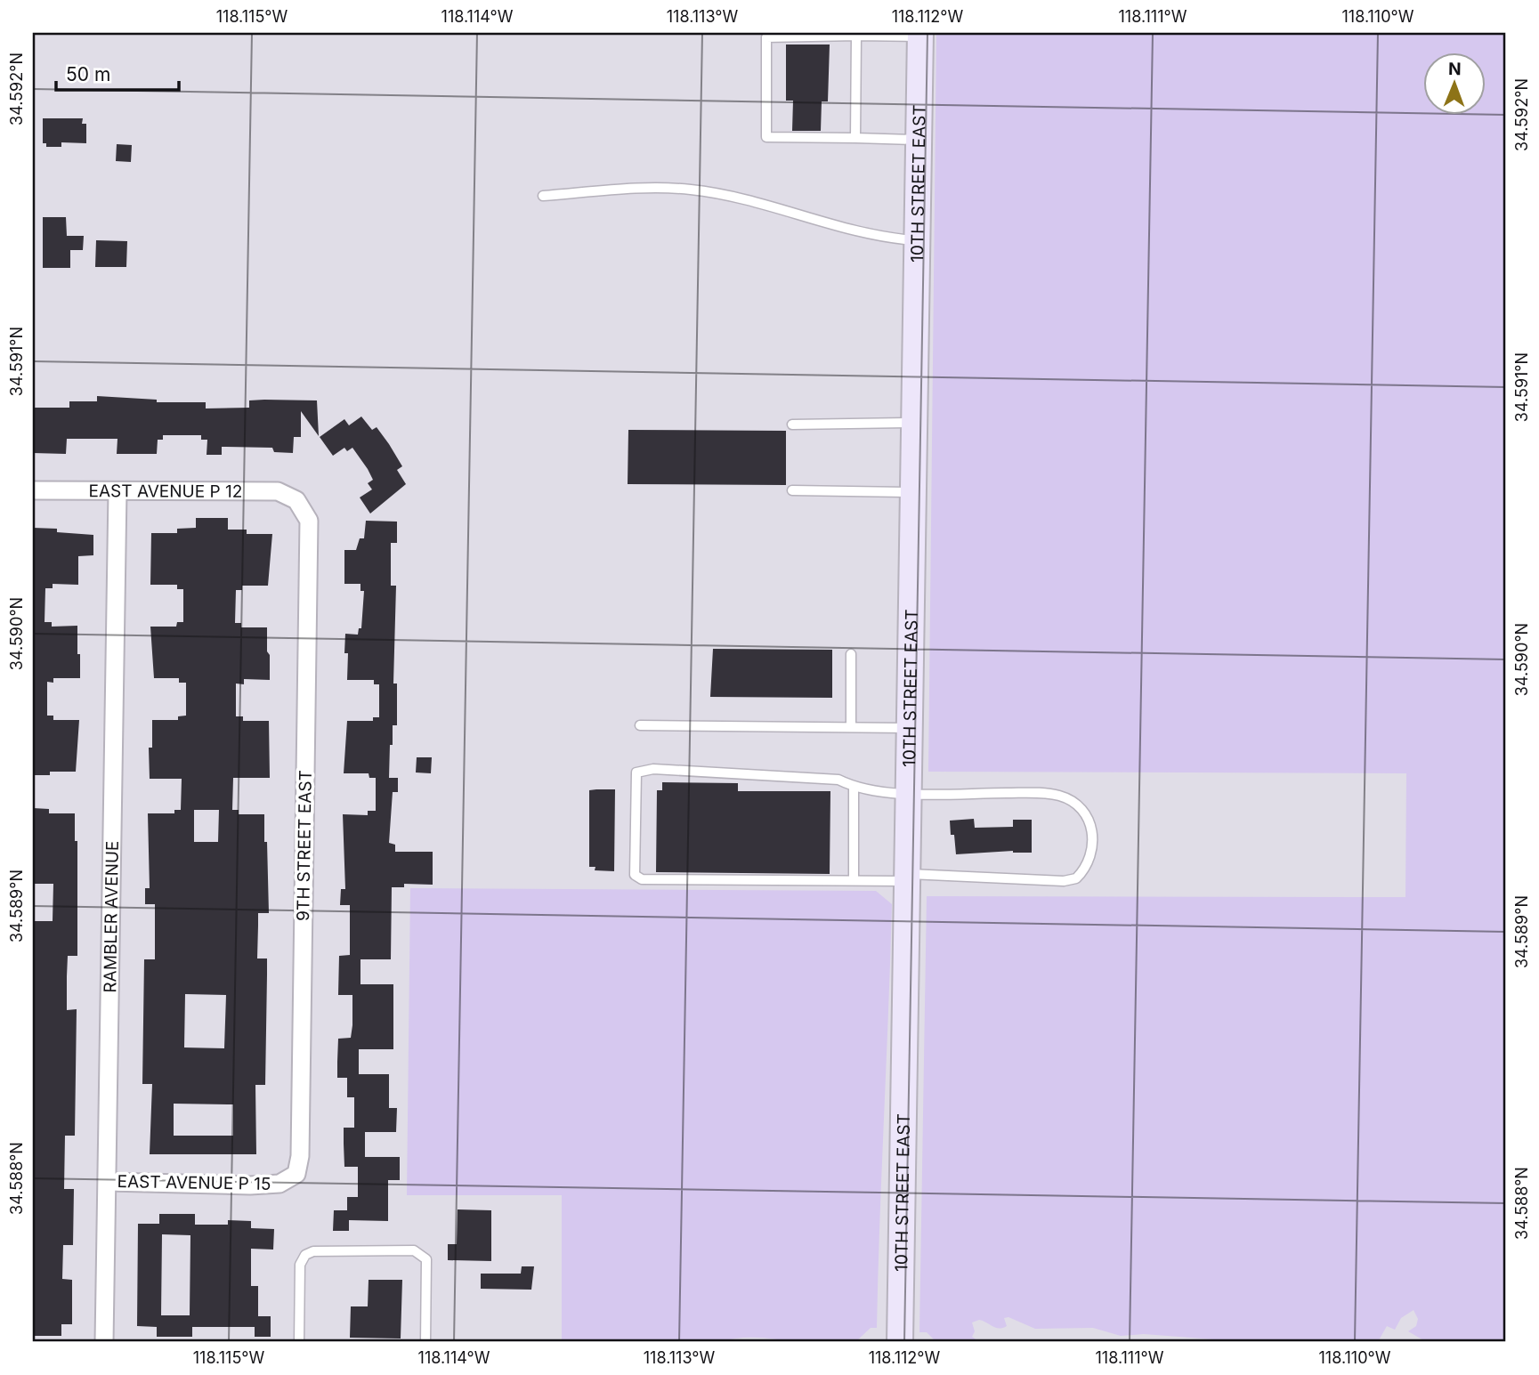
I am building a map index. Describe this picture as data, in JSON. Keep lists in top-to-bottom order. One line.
{"streets":{"main road":["10TH STREET EAST"],"street":["EAST AVENUE P 12","9TH STREET EAST","RAMBLER AVENUE","EAST AVENUE P 15"]},"crossings":[["EAST AVENUE P 12","9TH STREET EAST"],["EAST AVENUE P 12","RAMBLER AVENUE"],["9TH STREET EAST","EAST AVENUE P 15"],["RAMBLER AVENUE","EAST AVENUE P 15"]],"scale_bar":"50 m","north":"top","coordinates":["118.115°W","118.114°W","118.113°W","118.112°W","118.111°W","118.110°W","34.592°N","34.591°N","34.590°N","34.589°N","34.588°N"]}
